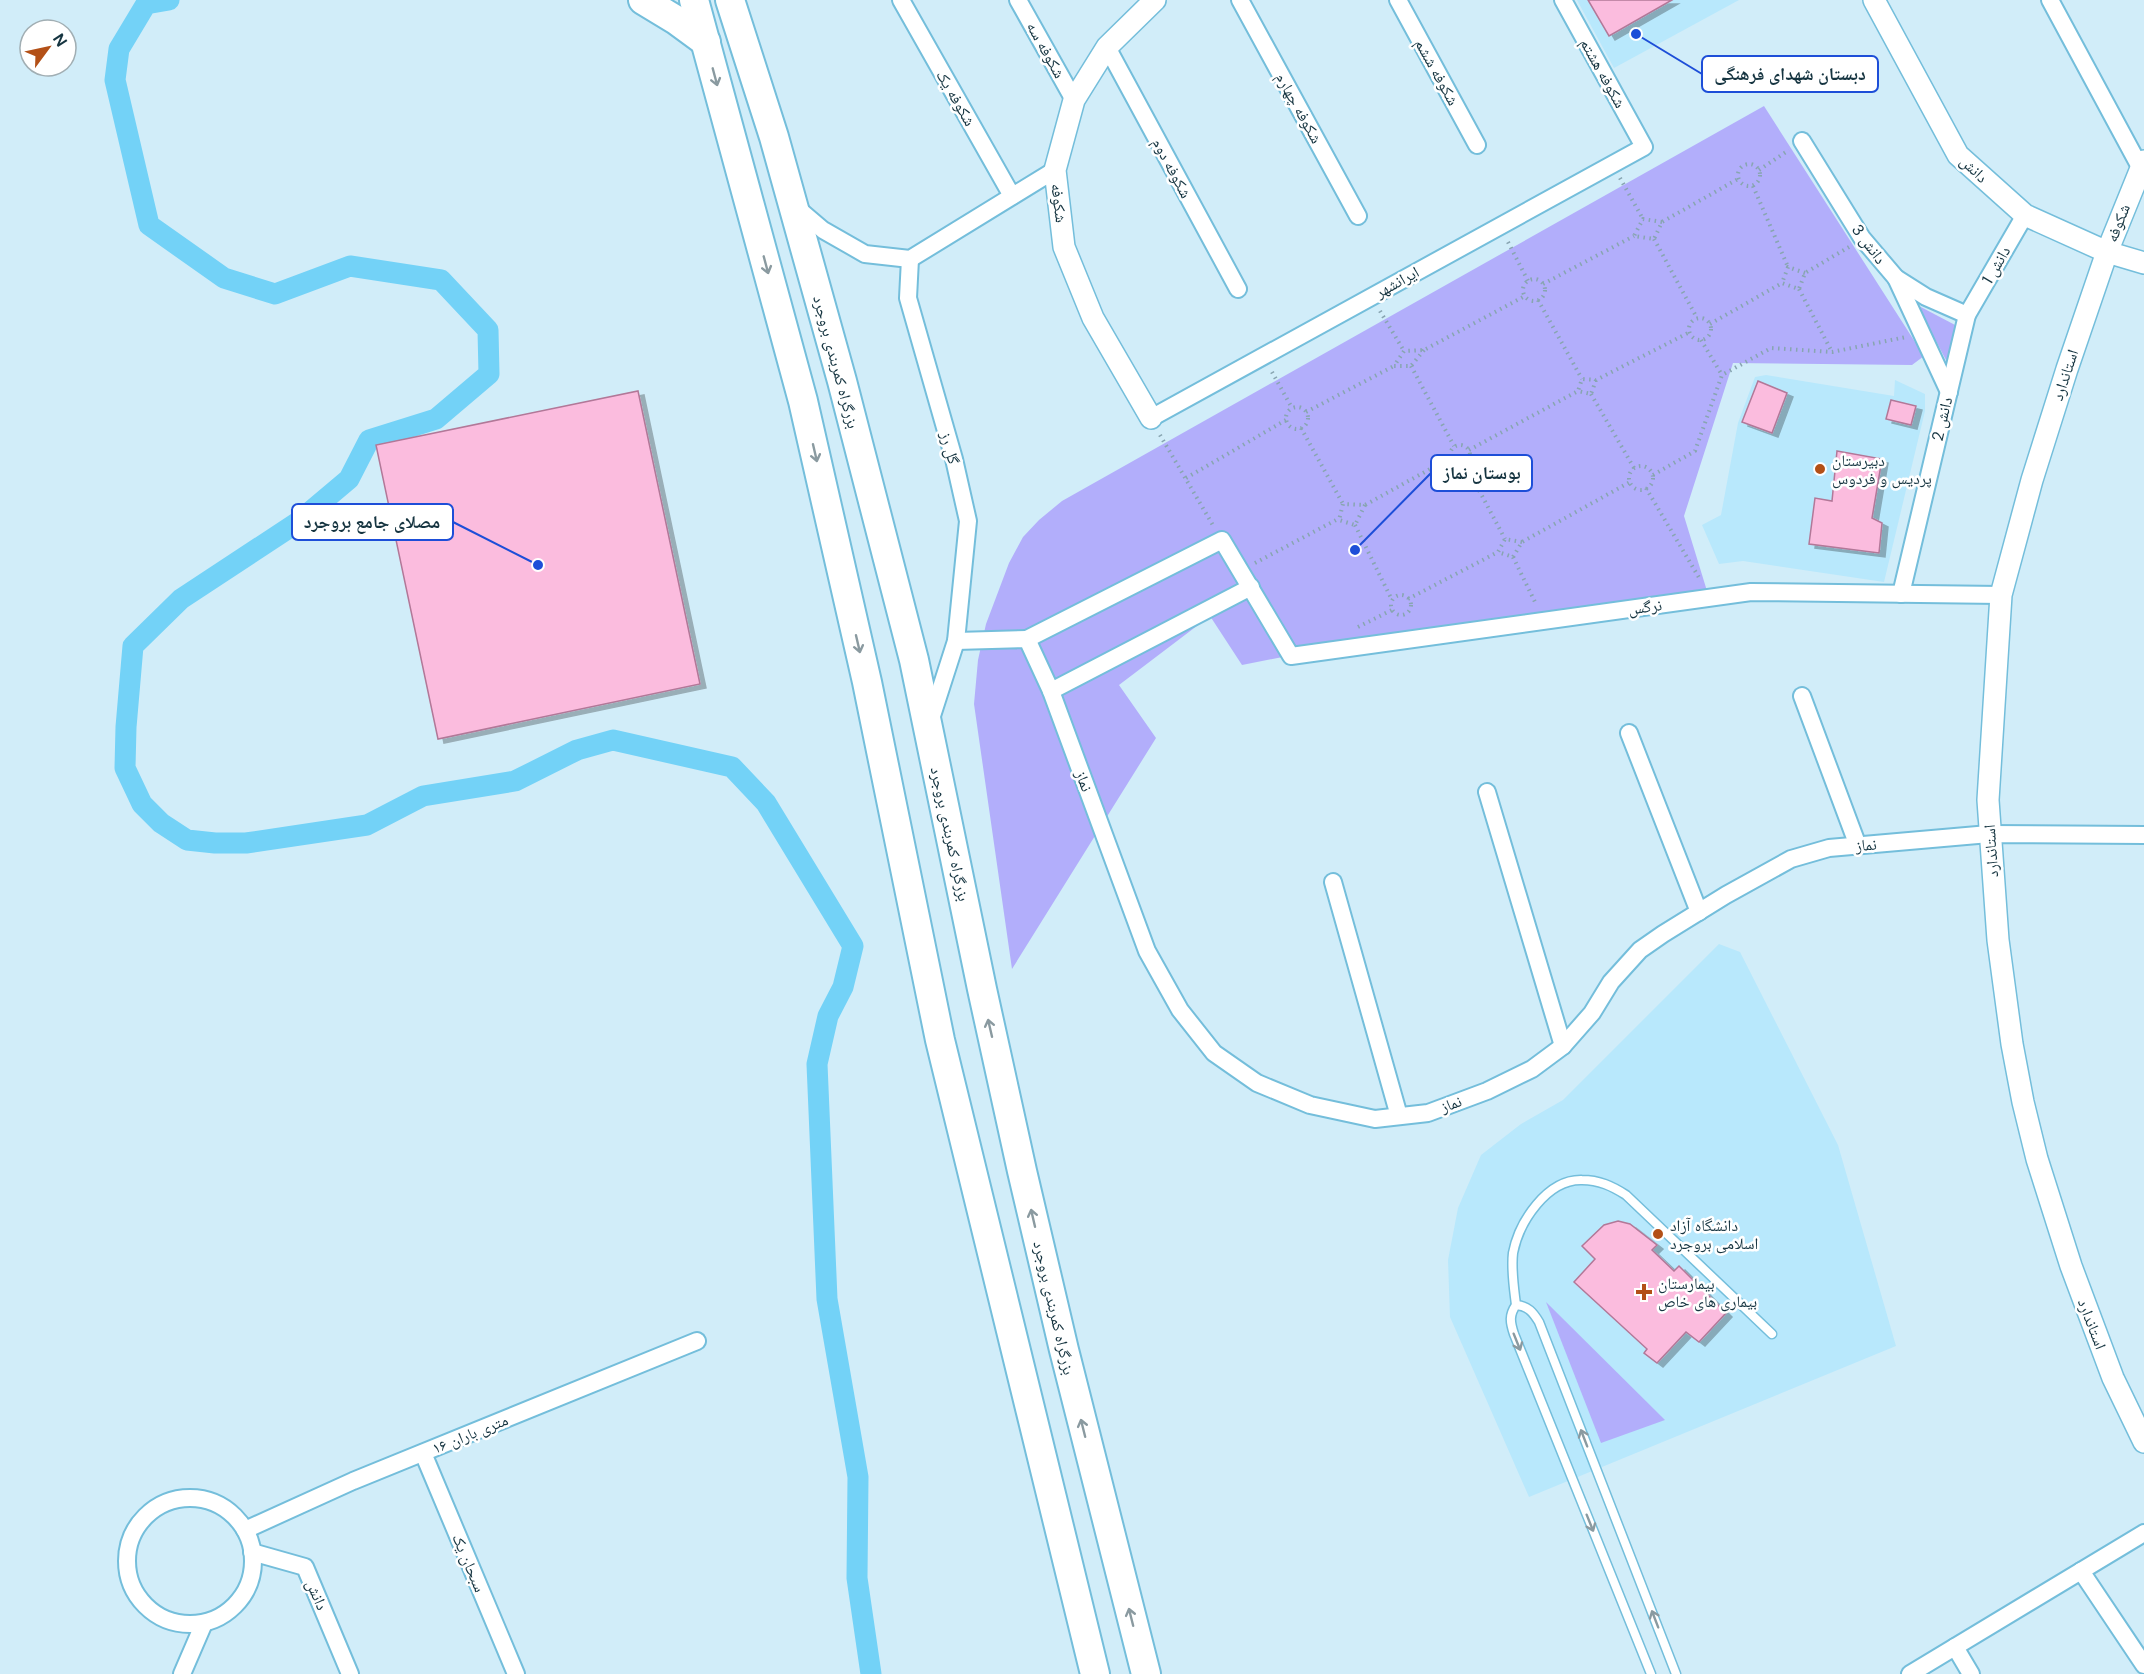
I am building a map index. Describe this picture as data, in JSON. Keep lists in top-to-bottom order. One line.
{"streets":{"highway":["بزرگراه کمربندی بروجرد"],"street":["شکوفه سه","شکوفه ششم","شکوفه هشتم","شکوفه یک","شکوفه چهارم","شکوفه دوم","دانش","شکوفه","دانش 3","دانش 1","ایرانشهر","استاندارد","دانش 2","گل رز","نرگس","نماز","۱۶ متری باران","سبحان یک"]},"crossings":[["شکوفه سه","شکوفه"],["شکوفه هشتم","ایرانشهر"],["شکوفه دوم","شکوفه"],["دانش","شکوفه"],["دانش","دانش 1"],["دانش","استاندارد"],["دانش","۱۶ متری باران"],["شکوفه","ایرانشهر"],["شکوفه","استاندارد"],["دانش 3","دانش 1"],["دانش 3","دانش 2"],["دانش 1","دانش 2"],["بزرگراه کمربندی بروجرد","گل رز"],["استاندارد","نرگس"],["استاندارد","نماز"],["دانش 2","نرگس"],["۱۶ متری باران","سبحان یک"]],"places":{"other":["دبستان شهدای فرهنگی","دبیرستان پردیس و فردوس","بوستان نماز","مصلای جامع بروجرد","دانشگاه آزاد اسلامی بروجرد"],"health":["بیمارستان بیماری های خاص"]},"north":"top right"}
